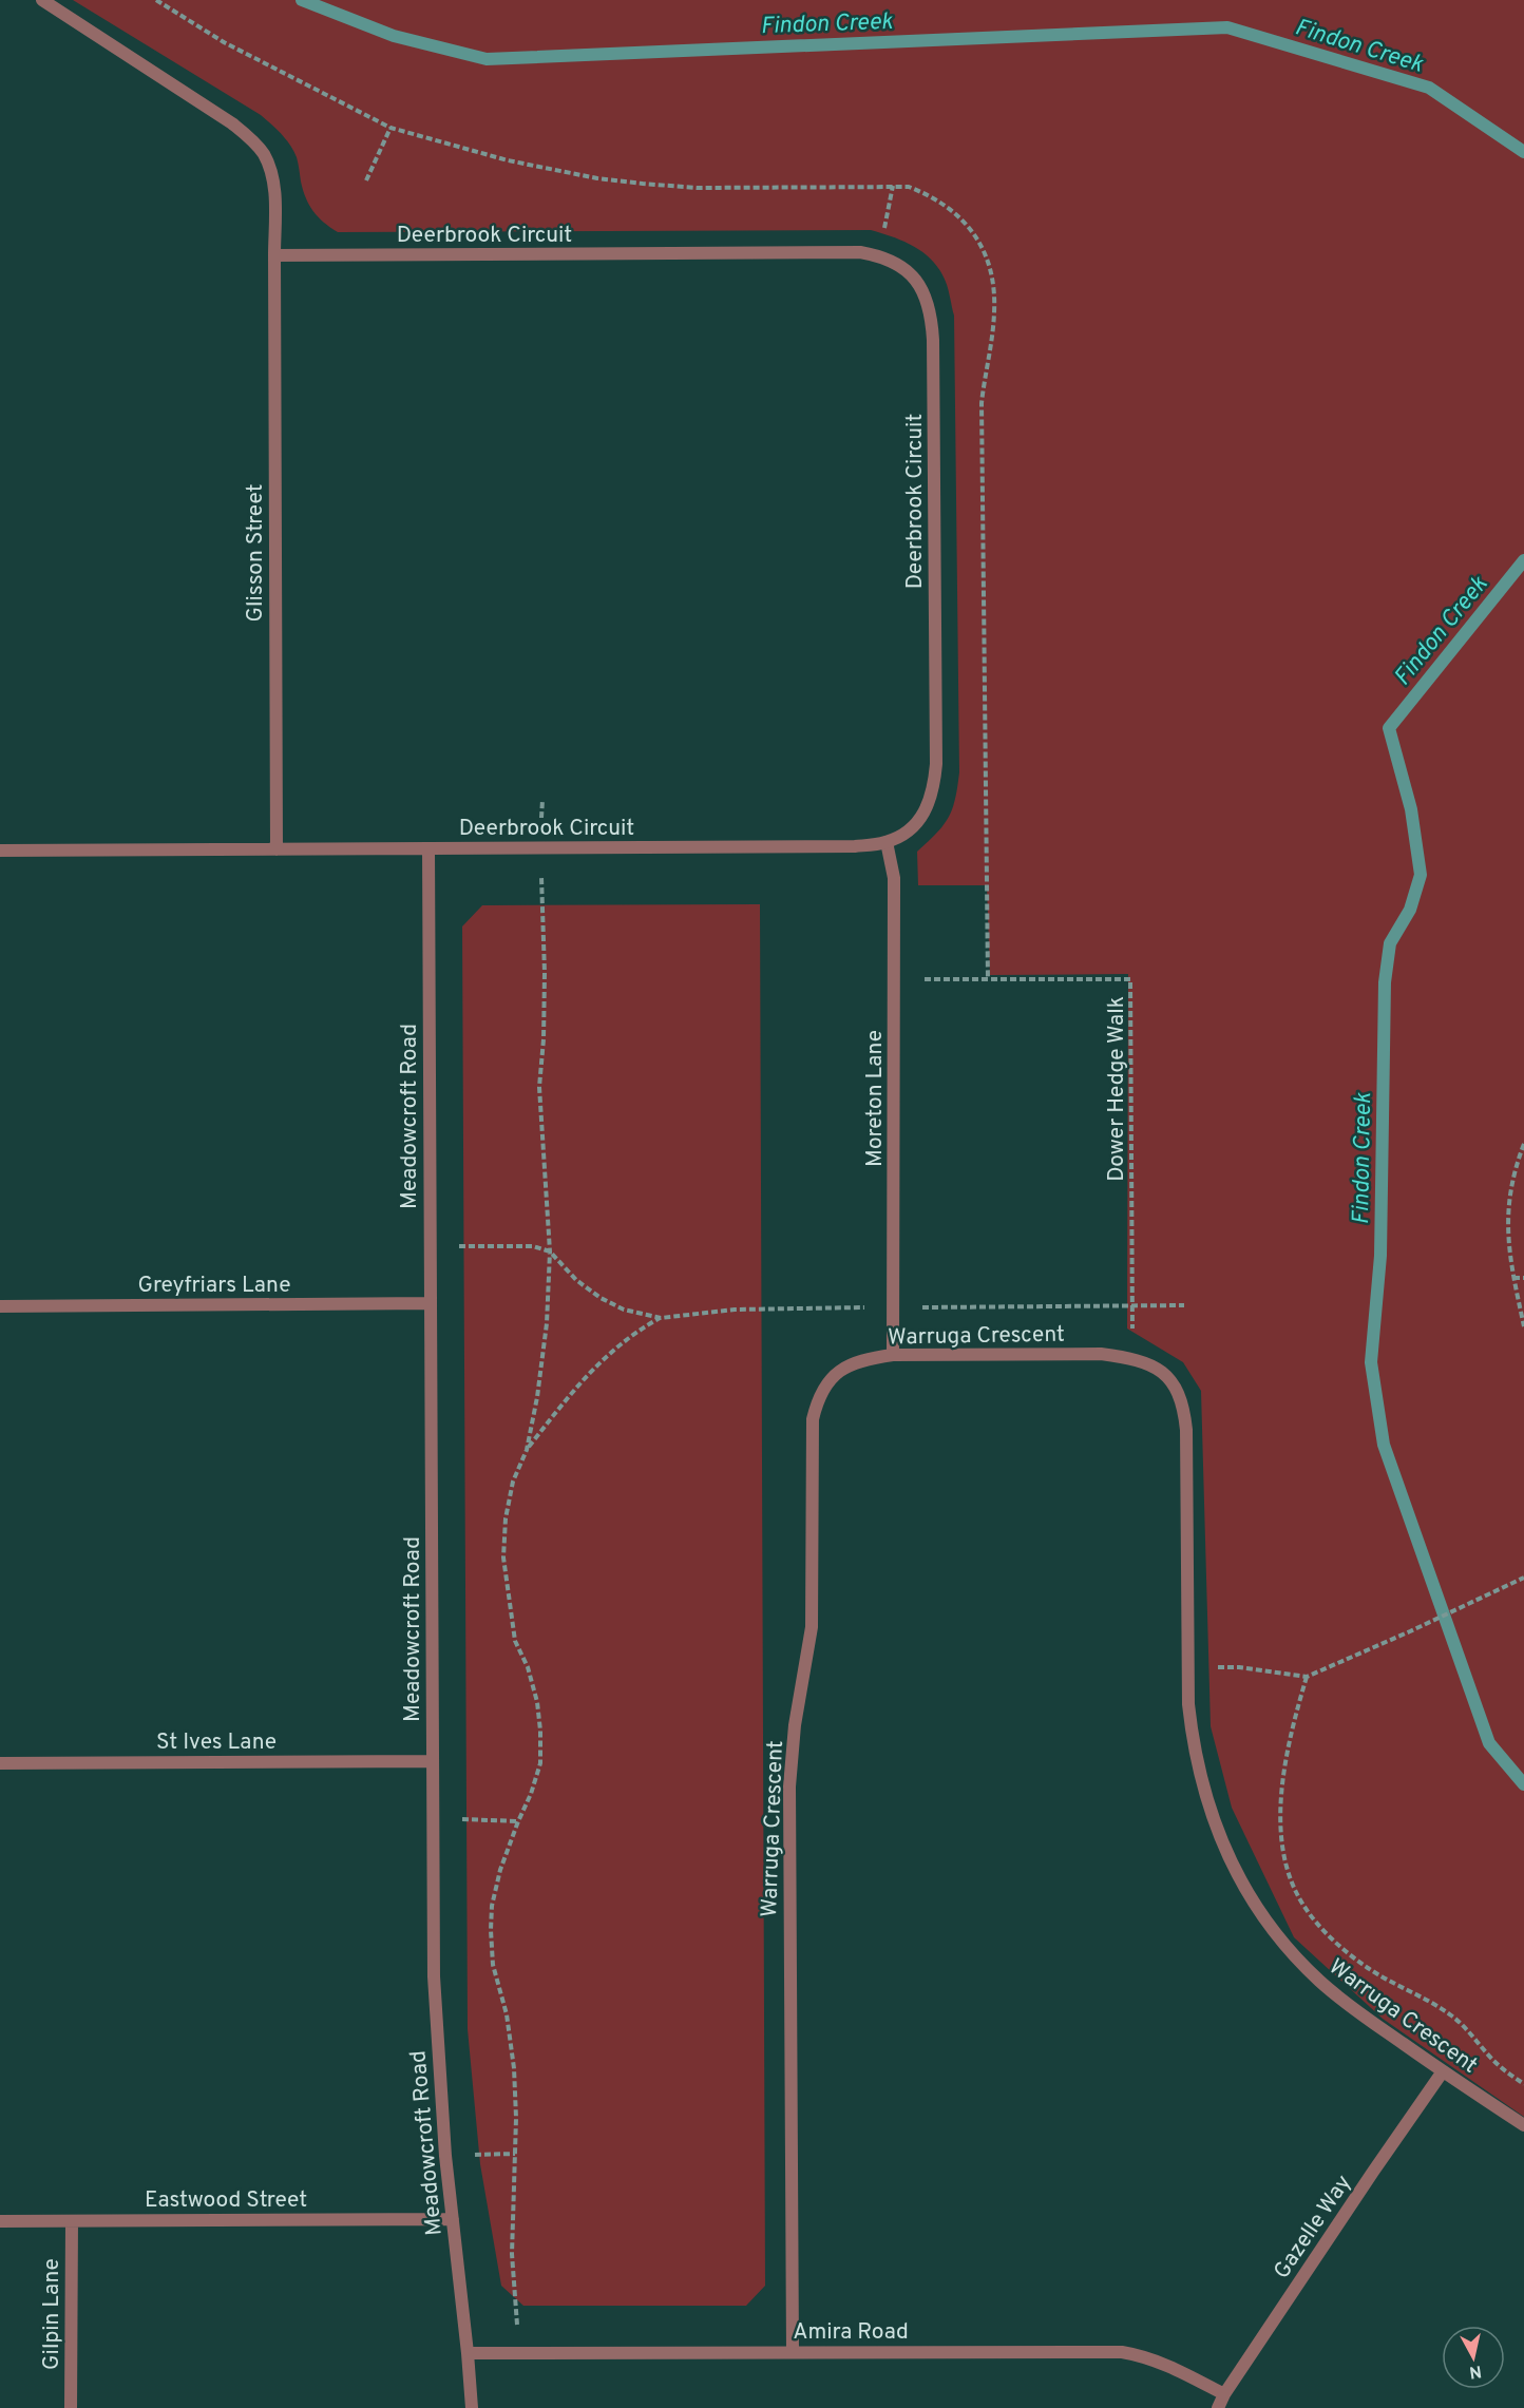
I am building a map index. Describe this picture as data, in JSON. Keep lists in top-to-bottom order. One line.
{"streets":{"street":["Deerbrook Circuit","Glisson Street","Moreton Lane","Meadowcroft Road","Greyfriars Lane","Warruga Crescent","St Ives Lane","Eastwood Street","Gazelle Way","Gilpin Lane","Amira Road"],"path":["Dower Hedge Walk"]},"crossings":[["Deerbrook Circuit","Glisson Street"],["Deerbrook Circuit","Moreton Lane"],["Deerbrook Circuit","Meadowcroft Road"],["Dower Hedge Walk","Moreton Lane"],["Dower Hedge Walk","Warruga Crescent"],["Moreton Lane","Warruga Crescent"],["Meadowcroft Road","Greyfriars Lane"],["Meadowcroft Road","St Ives Lane"],["Meadowcroft Road","Eastwood Street"],["Meadowcroft Road","Amira Road"],["Warruga Crescent","Gazelle Way"],["Warruga Crescent","Amira Road"],["Eastwood Street","Gilpin Lane"],["Gazelle Way","Amira Road"]],"water":["Findon Creek"],"north":"bottom"}
